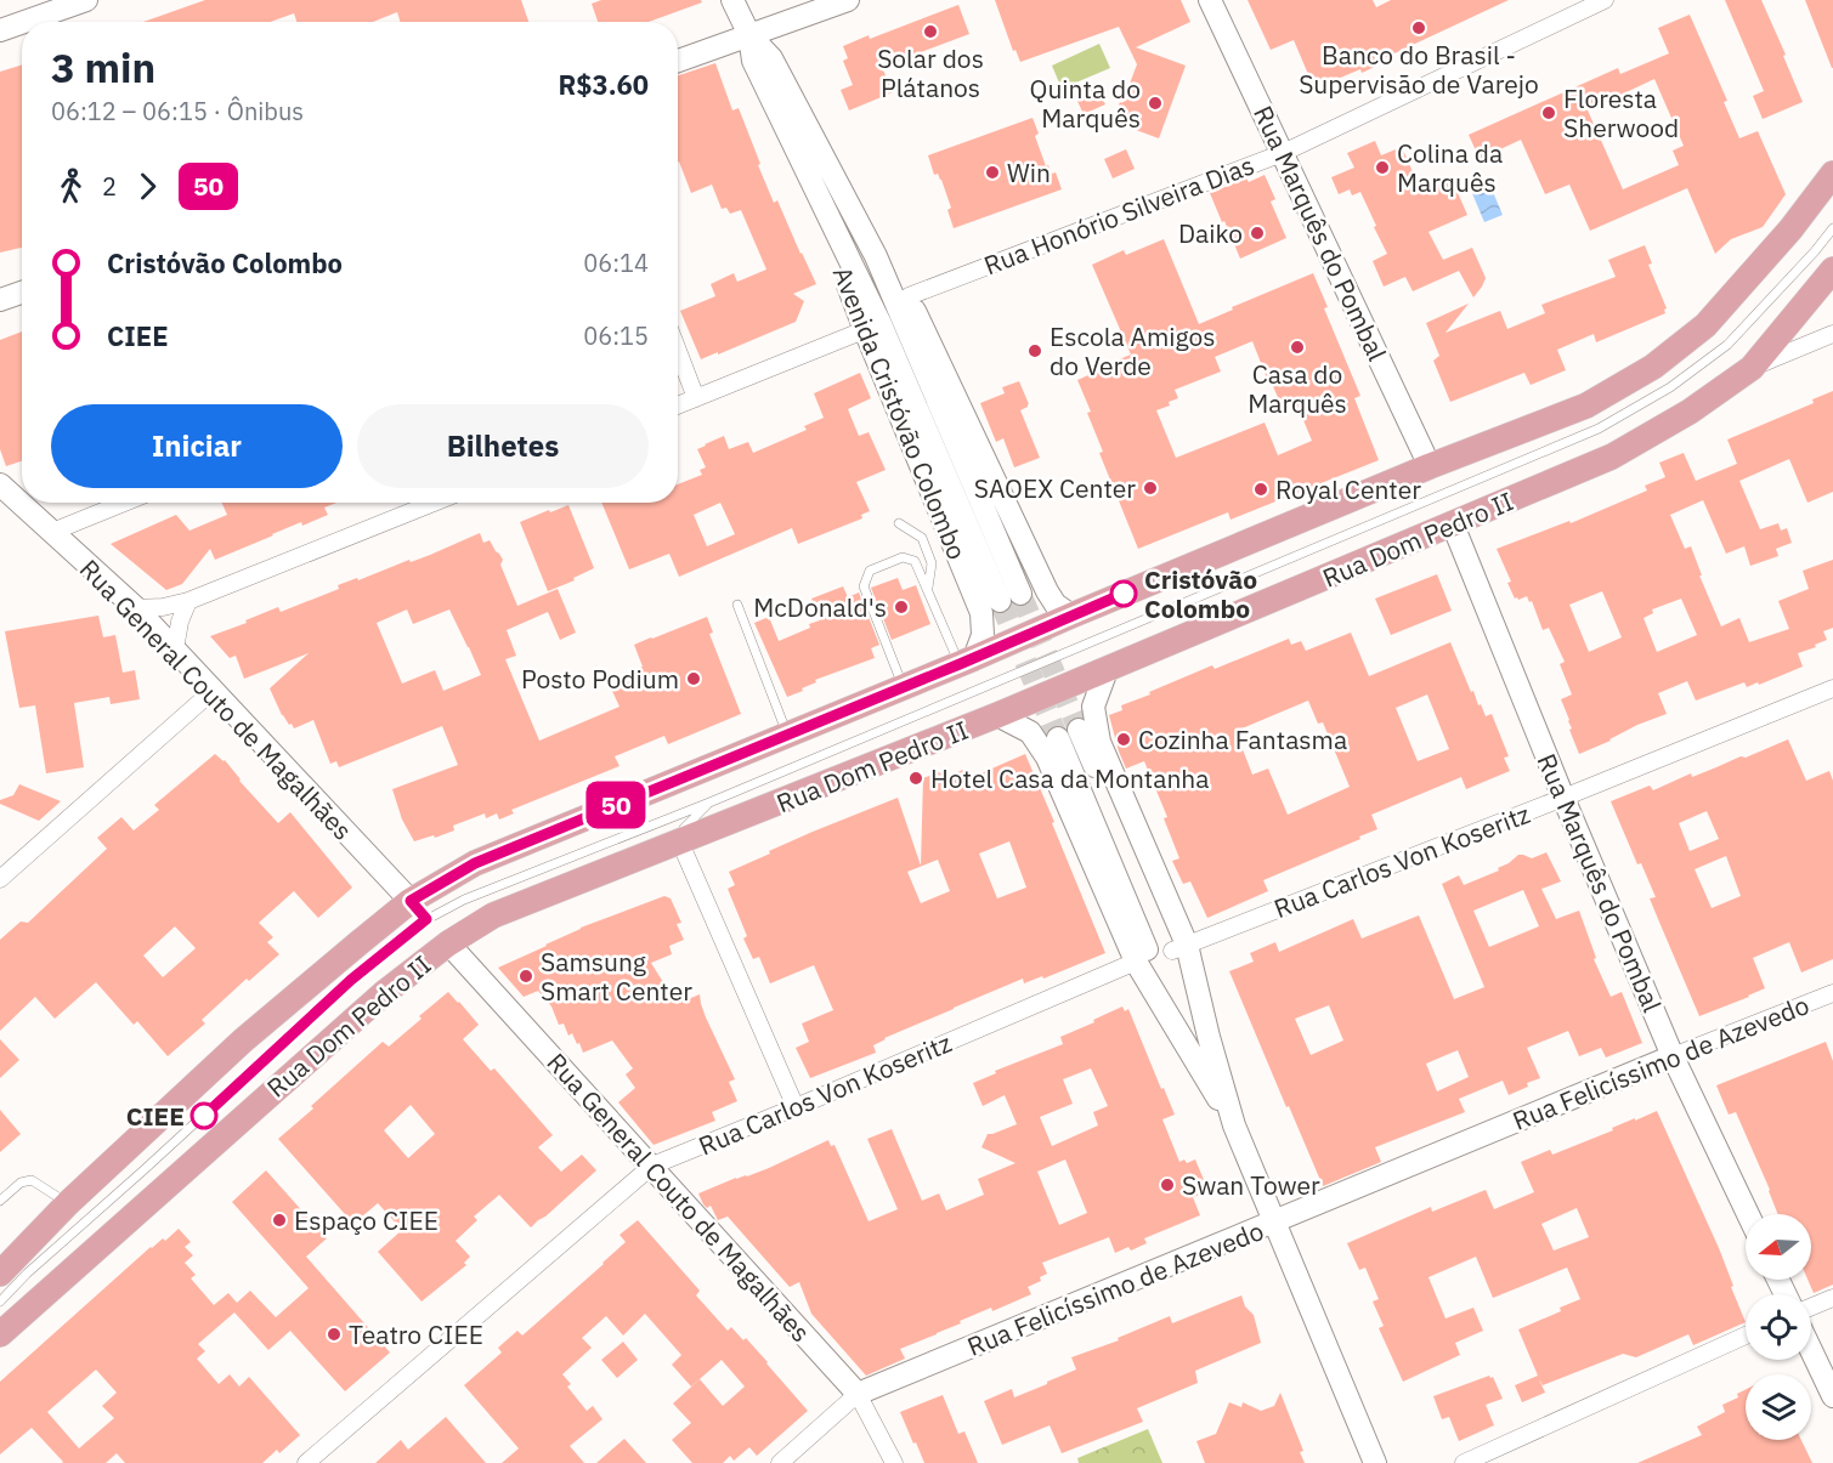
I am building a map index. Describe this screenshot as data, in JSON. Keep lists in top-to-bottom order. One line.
{"streets":{"main road":["Rua Marquês do Pombal","Avenida Cristóvão Colombo","Rua Dom Pedro II","Rua General Couto de Magalhães","Rua Felicíssimo de Azevedo"],"street":["Rua Honório Silveira Dias","Rua Carlos Von Koseritz"]},"crossings":[["Rua Honório Silveira Dias","Rua Marquês do Pombal"],["Rua Honório Silveira Dias","Avenida Cristóvão Colombo"],["Rua Marquês do Pombal","Rua Dom Pedro II"],["Rua Marquês do Pombal","Rua Carlos Von Koseritz"],["Rua Marquês do Pombal","Rua Felicíssimo de Azevedo"],["Rua Dom Pedro II","Rua General Couto de Magalhães"],["Rua General Couto de Magalhães","Rua Carlos Von Koseritz"],["Rua General Couto de Magalhães","Rua Felicíssimo de Azevedo"]],"places":["Banco do Brasil - Supervisão de Varejo","Solar dos Plátanos","Quinta do Marquês","Floresta Sherwood","Colina da Marquês","Win","Daiko","Casa do Marquês","Escola Amigos do Verde","SAOEX Center","Royal Center","Cristóvão Colombo","McDonald's","Posto Podium","Cozinha Fantasma","Hotel Casa da Montanha","Samsung Smart Center","CIEE","Swan Tower","Espaço CIEE","Teatro CIEE"],"lines":["bus line 50"],"north":"left","page":{"on_map":"50","heading":["3 min","06:12 – 06:15 · Ônibus","R$3.60"],"legs":["2","50"],"list":[{"name":"Cristóvão Colombo","value":"06:14"},{"name":"CIEE","value":"06:15"}],"buttons":["Iniciar","Bilhetes"]}}
